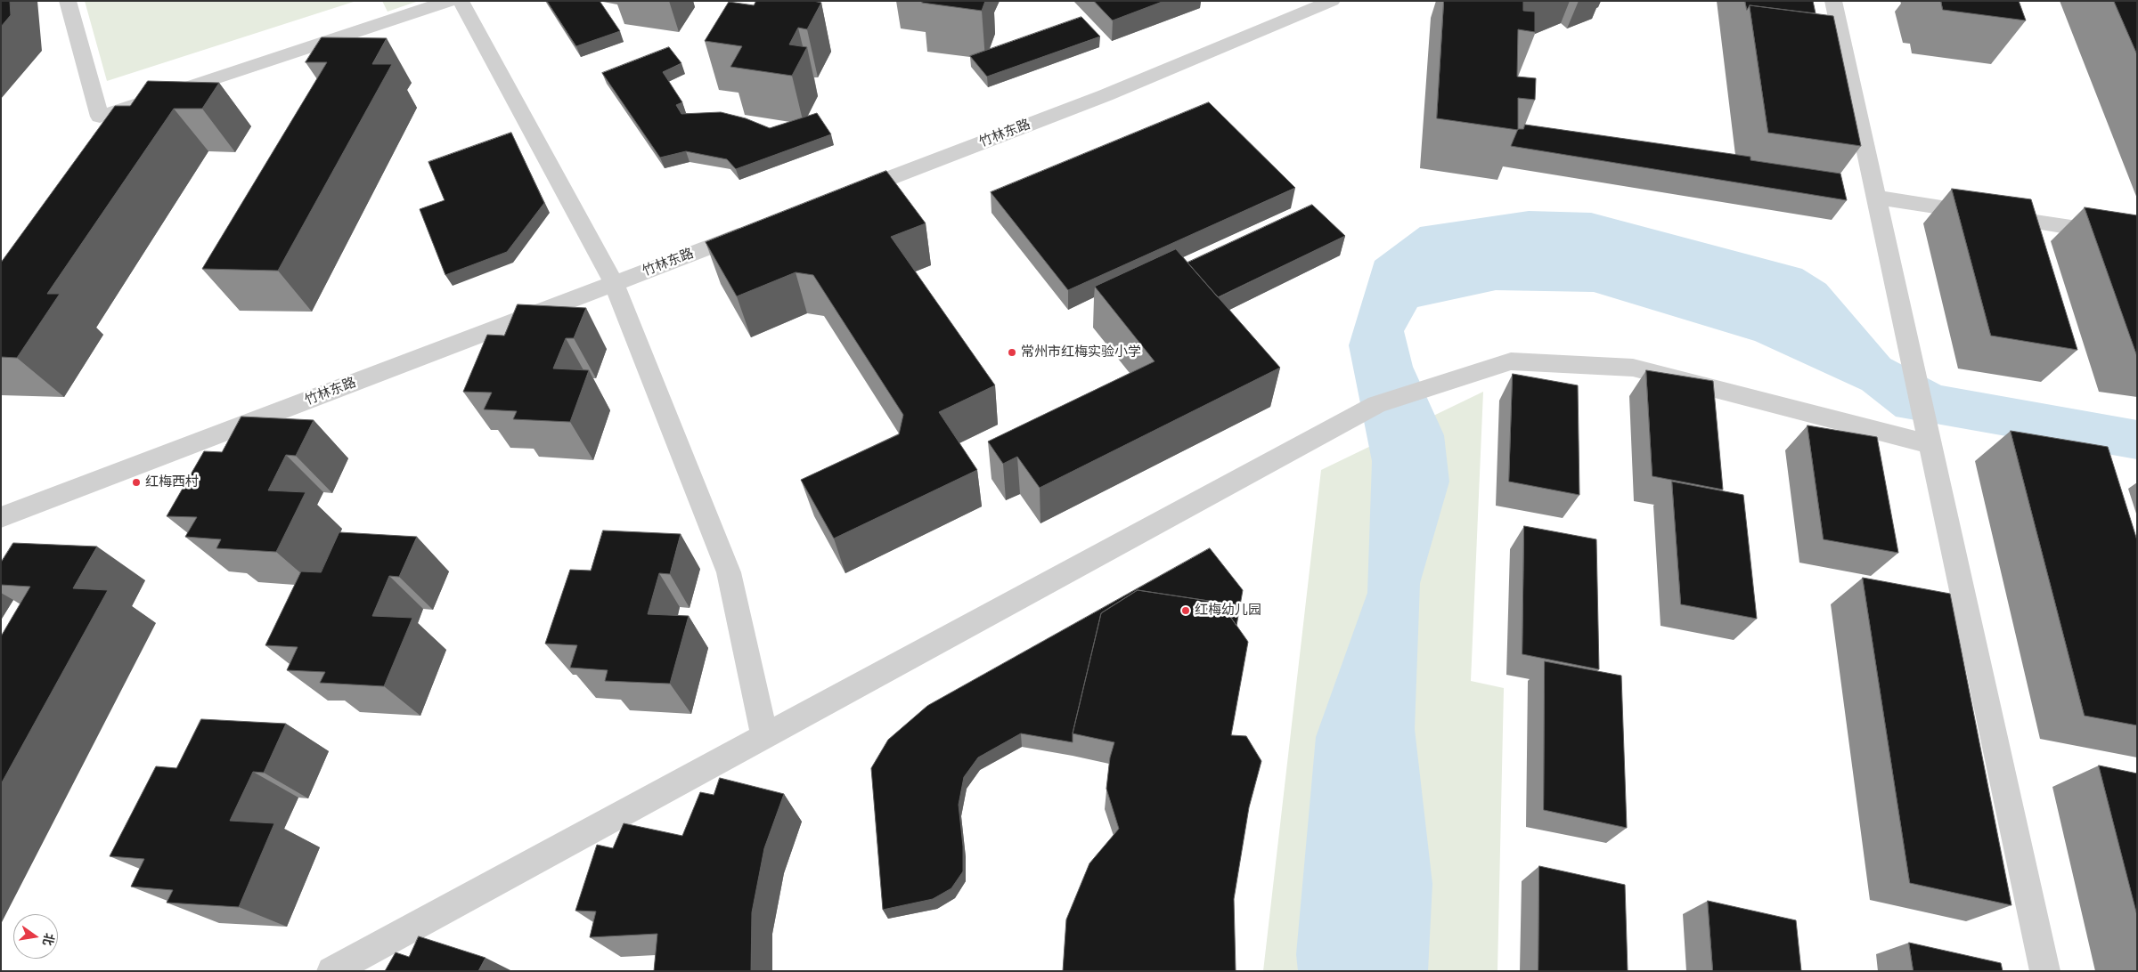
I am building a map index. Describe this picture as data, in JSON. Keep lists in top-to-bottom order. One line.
{"streets":{"street":["竹林东路"]},"places":["常州市红梅实验小学","红梅西村","红梅幼儿园"],"north":"right"}
